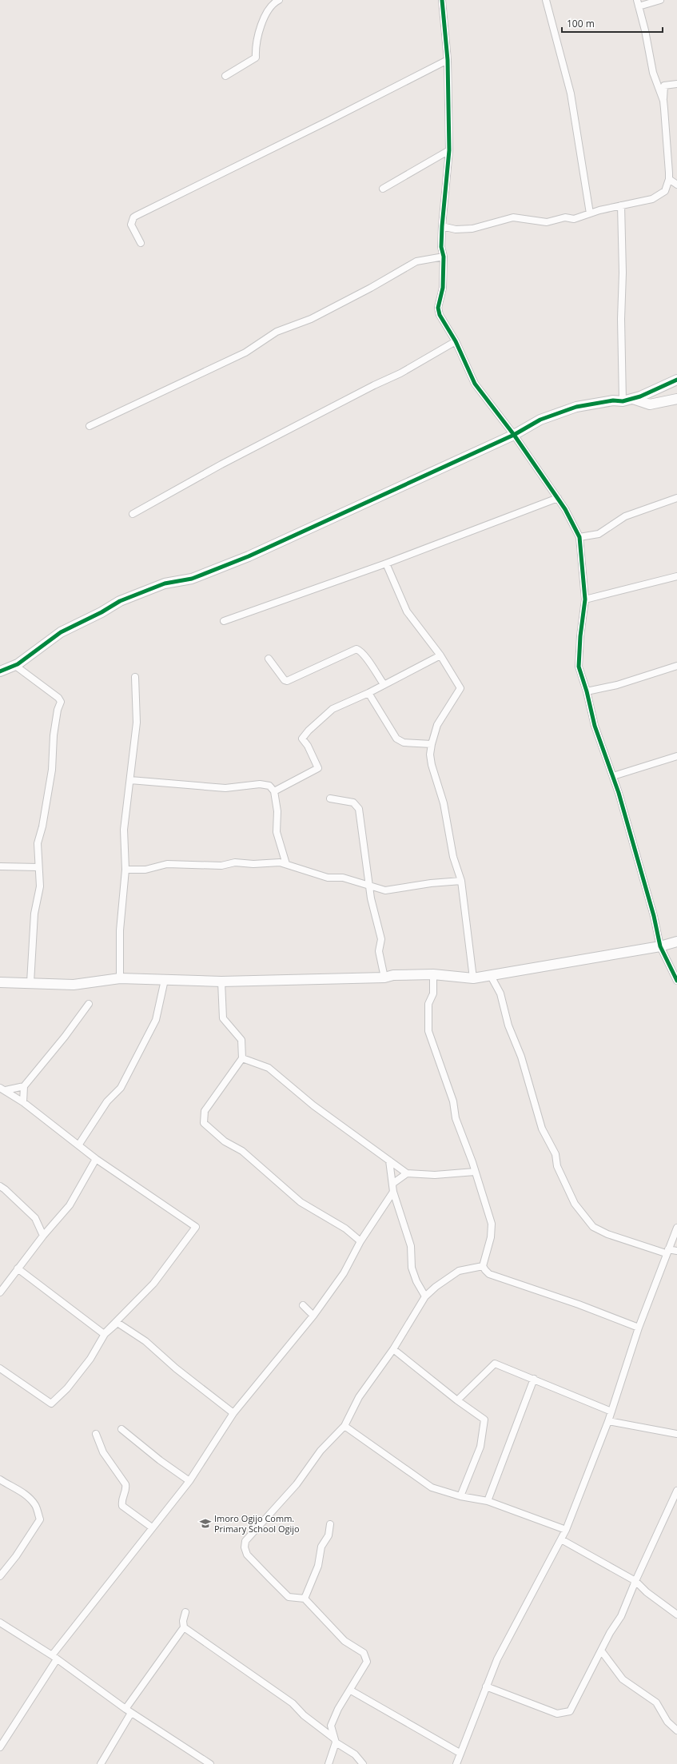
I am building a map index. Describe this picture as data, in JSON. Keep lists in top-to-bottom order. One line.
{"places":{"school or university":["Imoro Ogijo Comm. Primary School Ogijo"]},"scale_bar":"100 m"}
